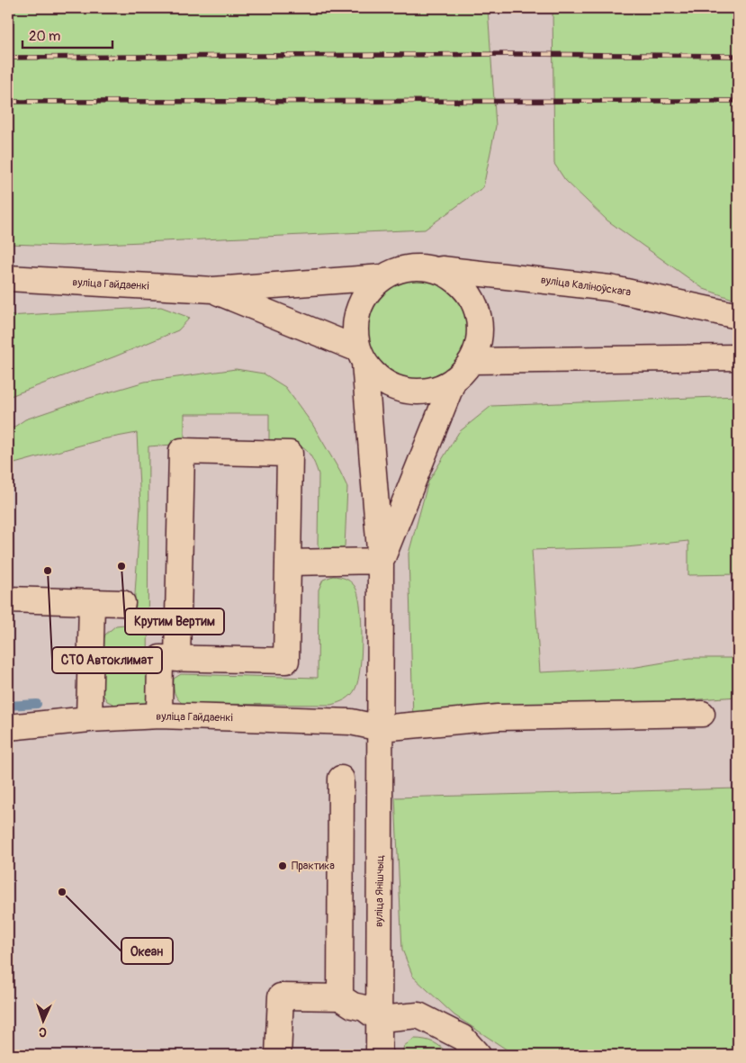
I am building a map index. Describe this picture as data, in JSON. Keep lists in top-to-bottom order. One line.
{"streets":{"street":["вуліца Гайдаенкі","вуліца Каліноўскага","вуліца Янішчыц"]},"crossings":[["вуліца Гайдаенкі","вуліца Каліноўскага"],["вуліца Гайдаенкі","вуліца Янішчыц"],["вуліца Каліноўскага","вуліца Янішчыц"]],"places":["Крутим Вертим","СТО Автоклимат","Практика","Океан"],"scale_bar":"20 m","north":"bottom"}
